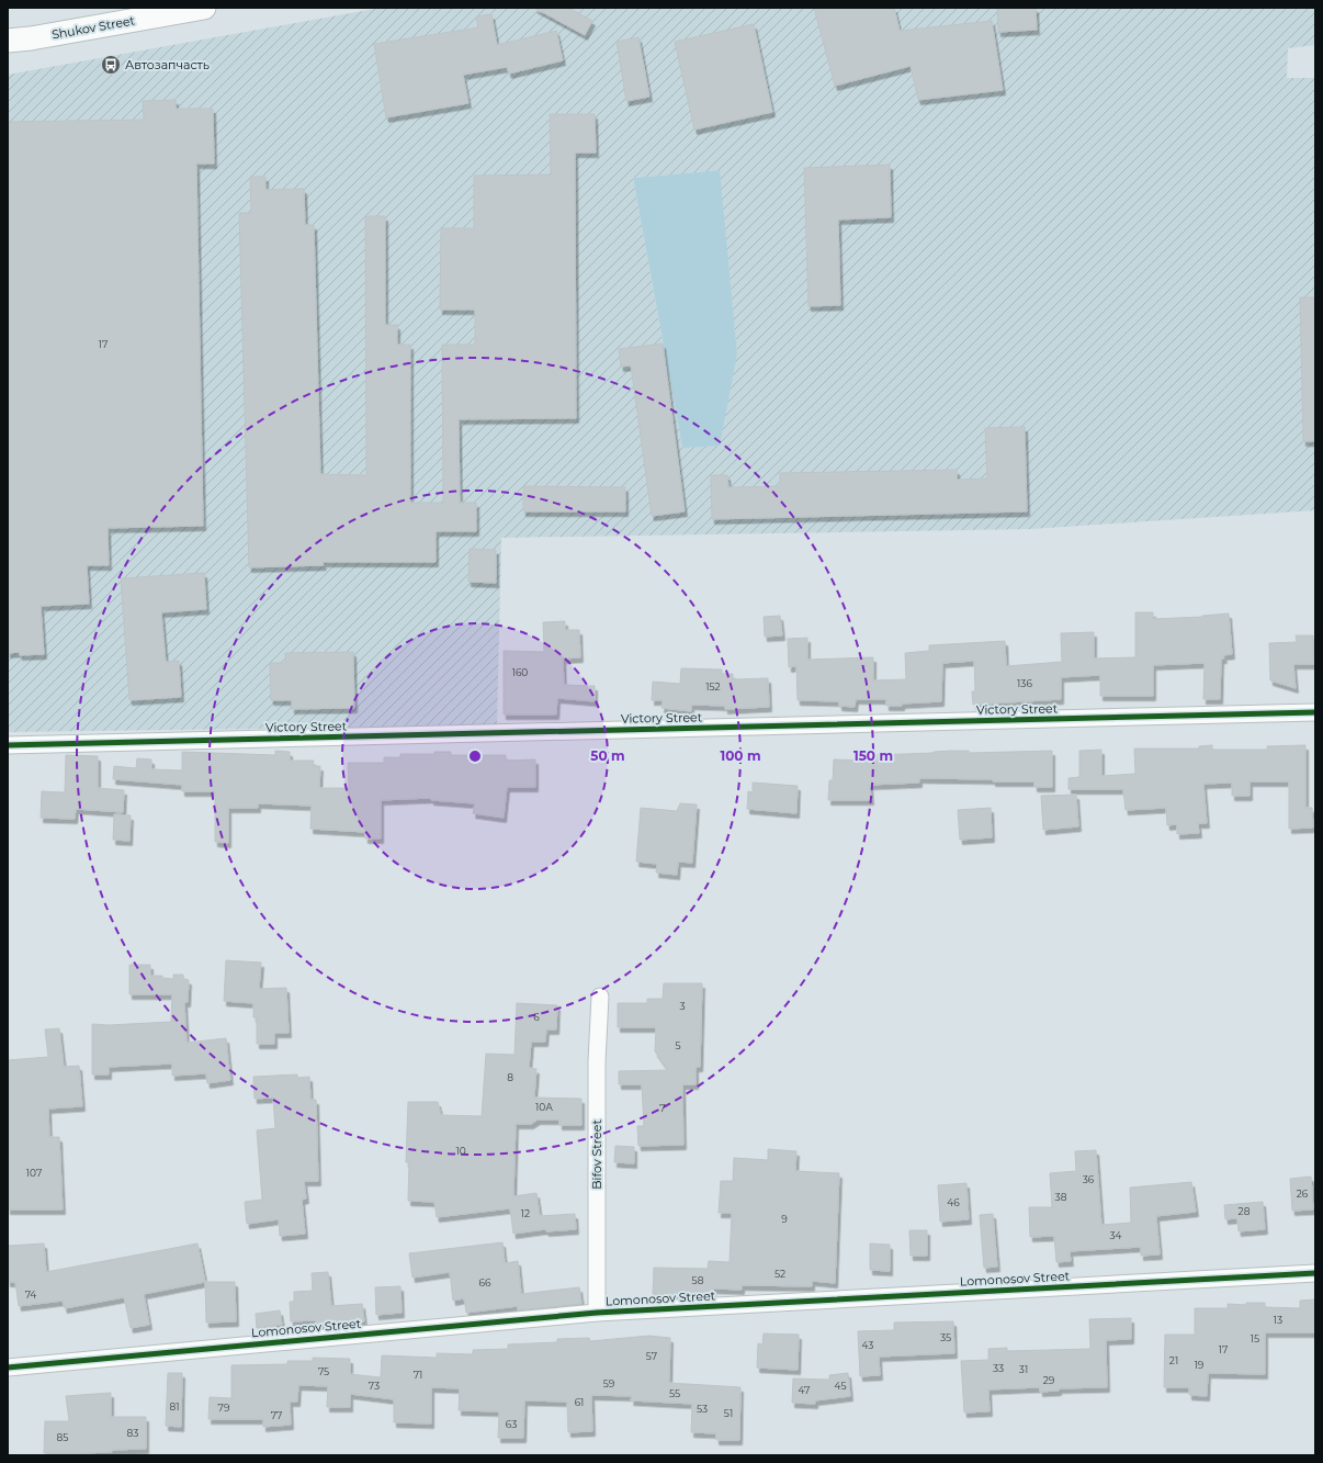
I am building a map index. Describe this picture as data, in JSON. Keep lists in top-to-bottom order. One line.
{"streets":{"main road":["Shukov Street"],"street":["Victory Street","Bifov Street","Lomonosov Street"]},"crossings":[["Bifov Street","Lomonosov Street"]],"places":{"bus stop":["Автозапчасть"]},"house_numbers":["17","160","136","152","3","6","5","8","10А","7","10","107","36","26","38","46","28","12","9","34","52","58","66","74","13","35","15","43","17","57","21","19","33","31","75","71","29","59","73","45","47","55","61","81","79","53","51","77","63","83","85"],"rings":["50 m","100 m","150 m"]}
